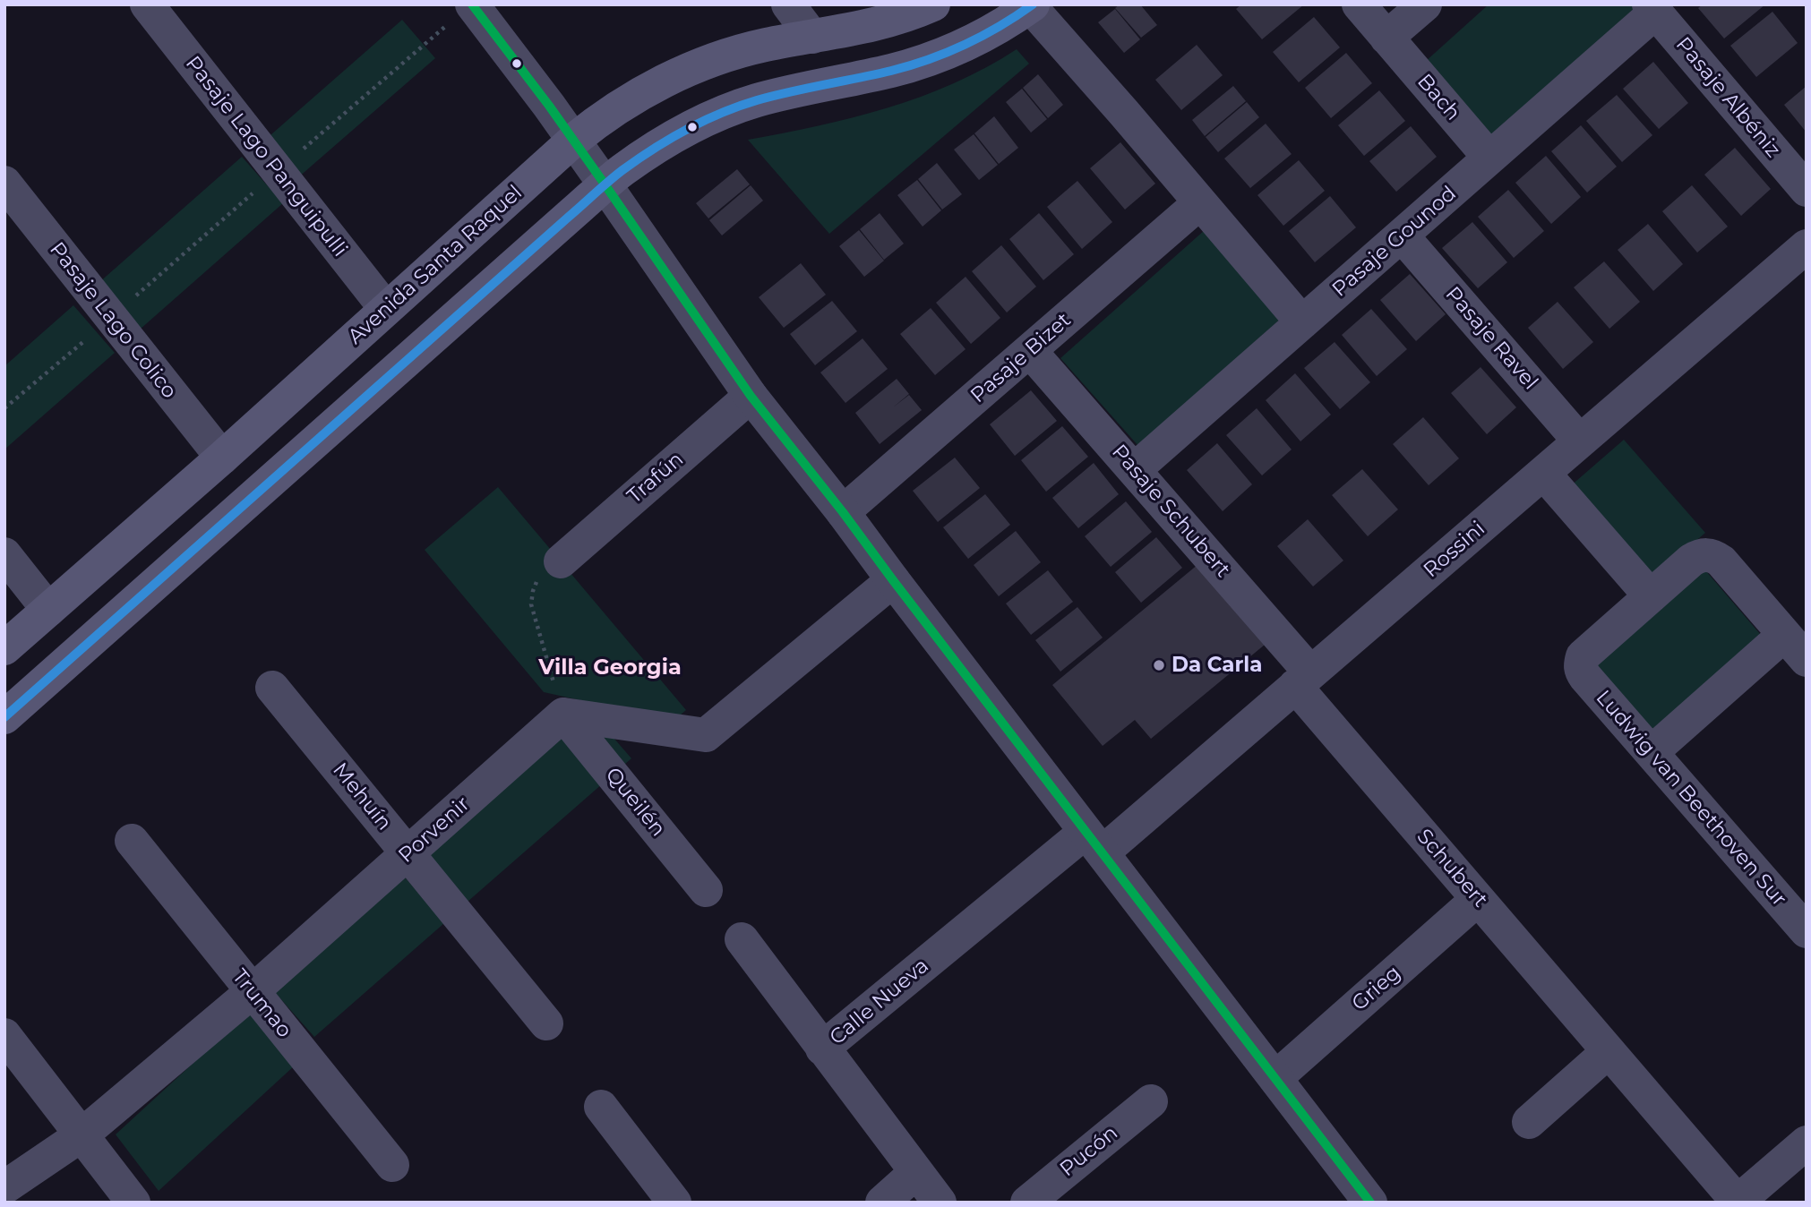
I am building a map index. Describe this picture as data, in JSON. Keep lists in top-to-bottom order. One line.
{"streets":{"main road":["Avenida Santa Raquel"],"street":["Bach","Pasaje Albéniz","Pasaje Lago Panguipulli","Pasaje Gounod","Pasaje Lago Colico","Pasaje Ravel","Pasaje Bizet","Trafún","Pasaje Schubert","Rossini","Mehuín","Ludwig van Beethoven Sur","Queilén","Porvenir","Schubert","Grieg","Calle Nueva","Trumao","Pucón"]},"crossings":[["Bach","Pasaje Gounod"],["Pasaje Albéniz","Pasaje Gounod"],["Pasaje Lago Panguipulli","Avenida Santa Raquel"],["Pasaje Gounod","Pasaje Ravel"],["Pasaje Gounod","Pasaje Schubert"],["Avenida Santa Raquel","Pasaje Lago Colico"],["Pasaje Ravel","Rossini"],["Pasaje Bizet","Pasaje Schubert"],["Pasaje Schubert","Rossini"],["Pasaje Schubert","Schubert"],["Rossini","Schubert"],["Rossini","Calle Nueva"],["Mehuín","Porvenir"],["Queilén","Porvenir"],["Porvenir","Trumao"],["Schubert","Grieg"]],"districts":["Villa Georgia"],"places":["Da Carla"]}
